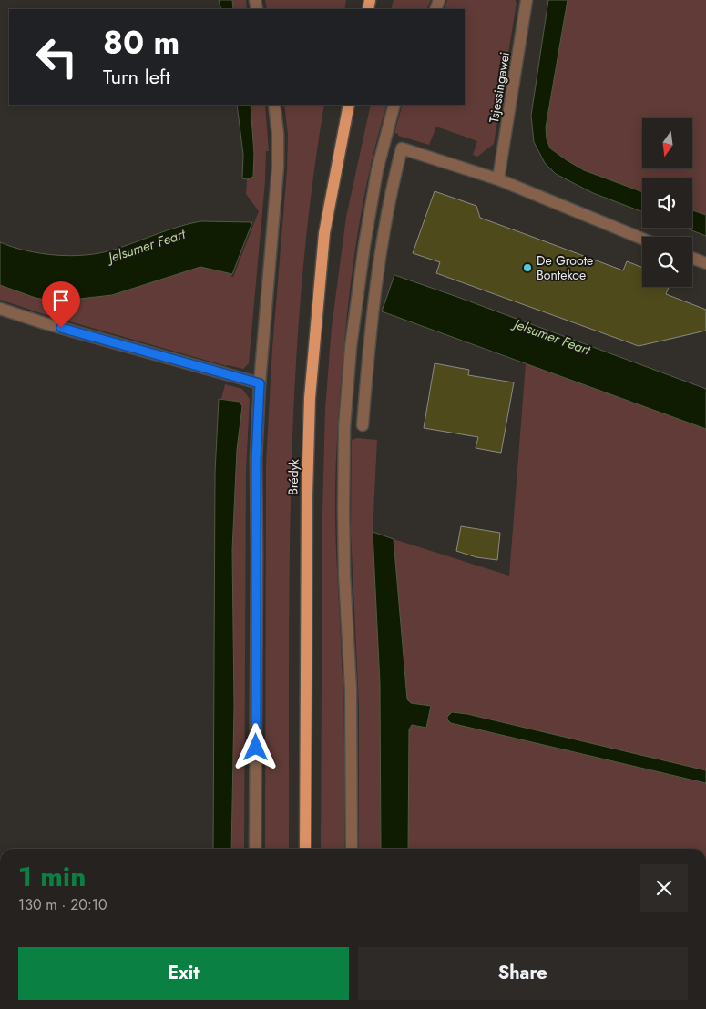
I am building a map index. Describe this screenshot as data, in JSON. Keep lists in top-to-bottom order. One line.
{"streets":{"main road":["Brédyk"],"street":["Tsjessingawei"]},"water":["Jelsumer Feart"],"places":["De Groote Bontekoe"],"north":"bottom","page":{"turn":["80 m","Turn left"],"heading":["1 min","130 m · 20:10"],"buttons":["Exit","Share"]}}
